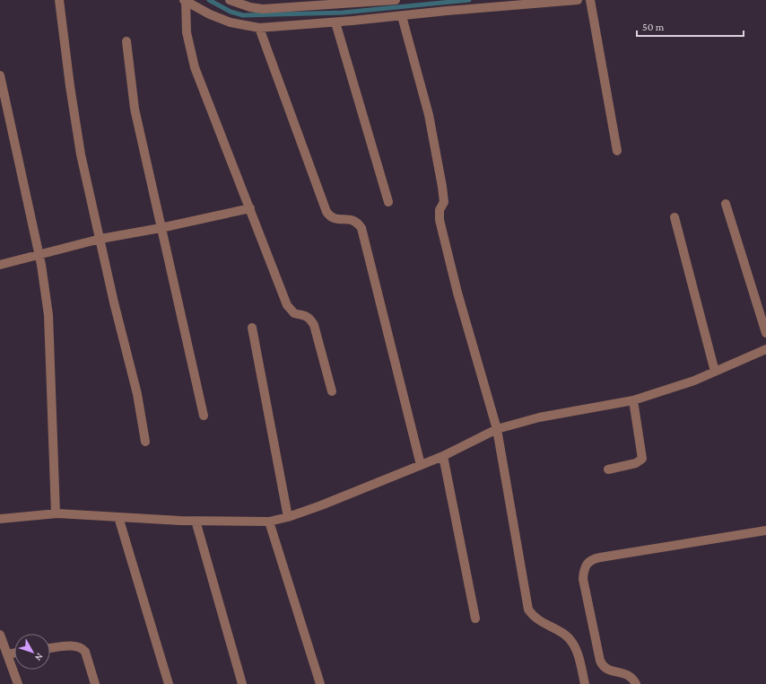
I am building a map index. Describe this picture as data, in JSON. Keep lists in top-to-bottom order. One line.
{"scale_bar":"50 m","north":"bottom right"}
